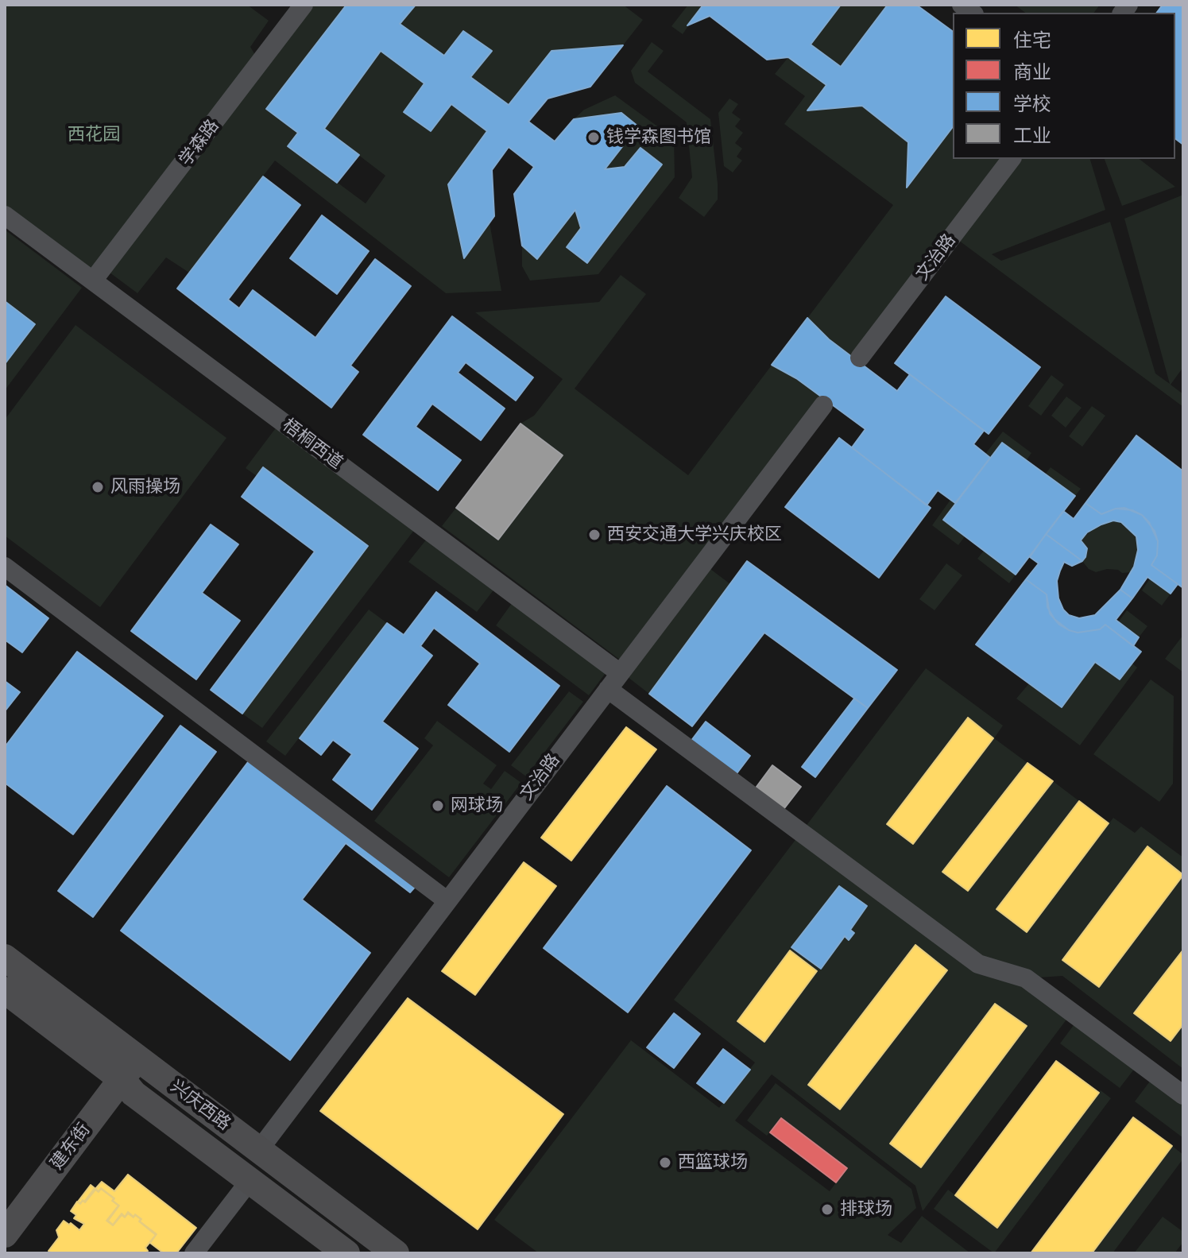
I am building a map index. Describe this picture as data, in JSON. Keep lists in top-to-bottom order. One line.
{"streets":{"main road":["兴庆西路","建东街"],"street":["学森路","文治路","梧桐西道"]},"crossings":[["学森路","梧桐西道"],["文治路","梧桐西道"],["文治路","兴庆西路"],["兴庆西路","建东街"]],"parks":["西花园"],"places":["钱学森图书馆","风雨操场","西安交通大学兴庆校区","网球场","西篮球场","排球场"],"legend":["住宅","商业","学校","工业"]}
